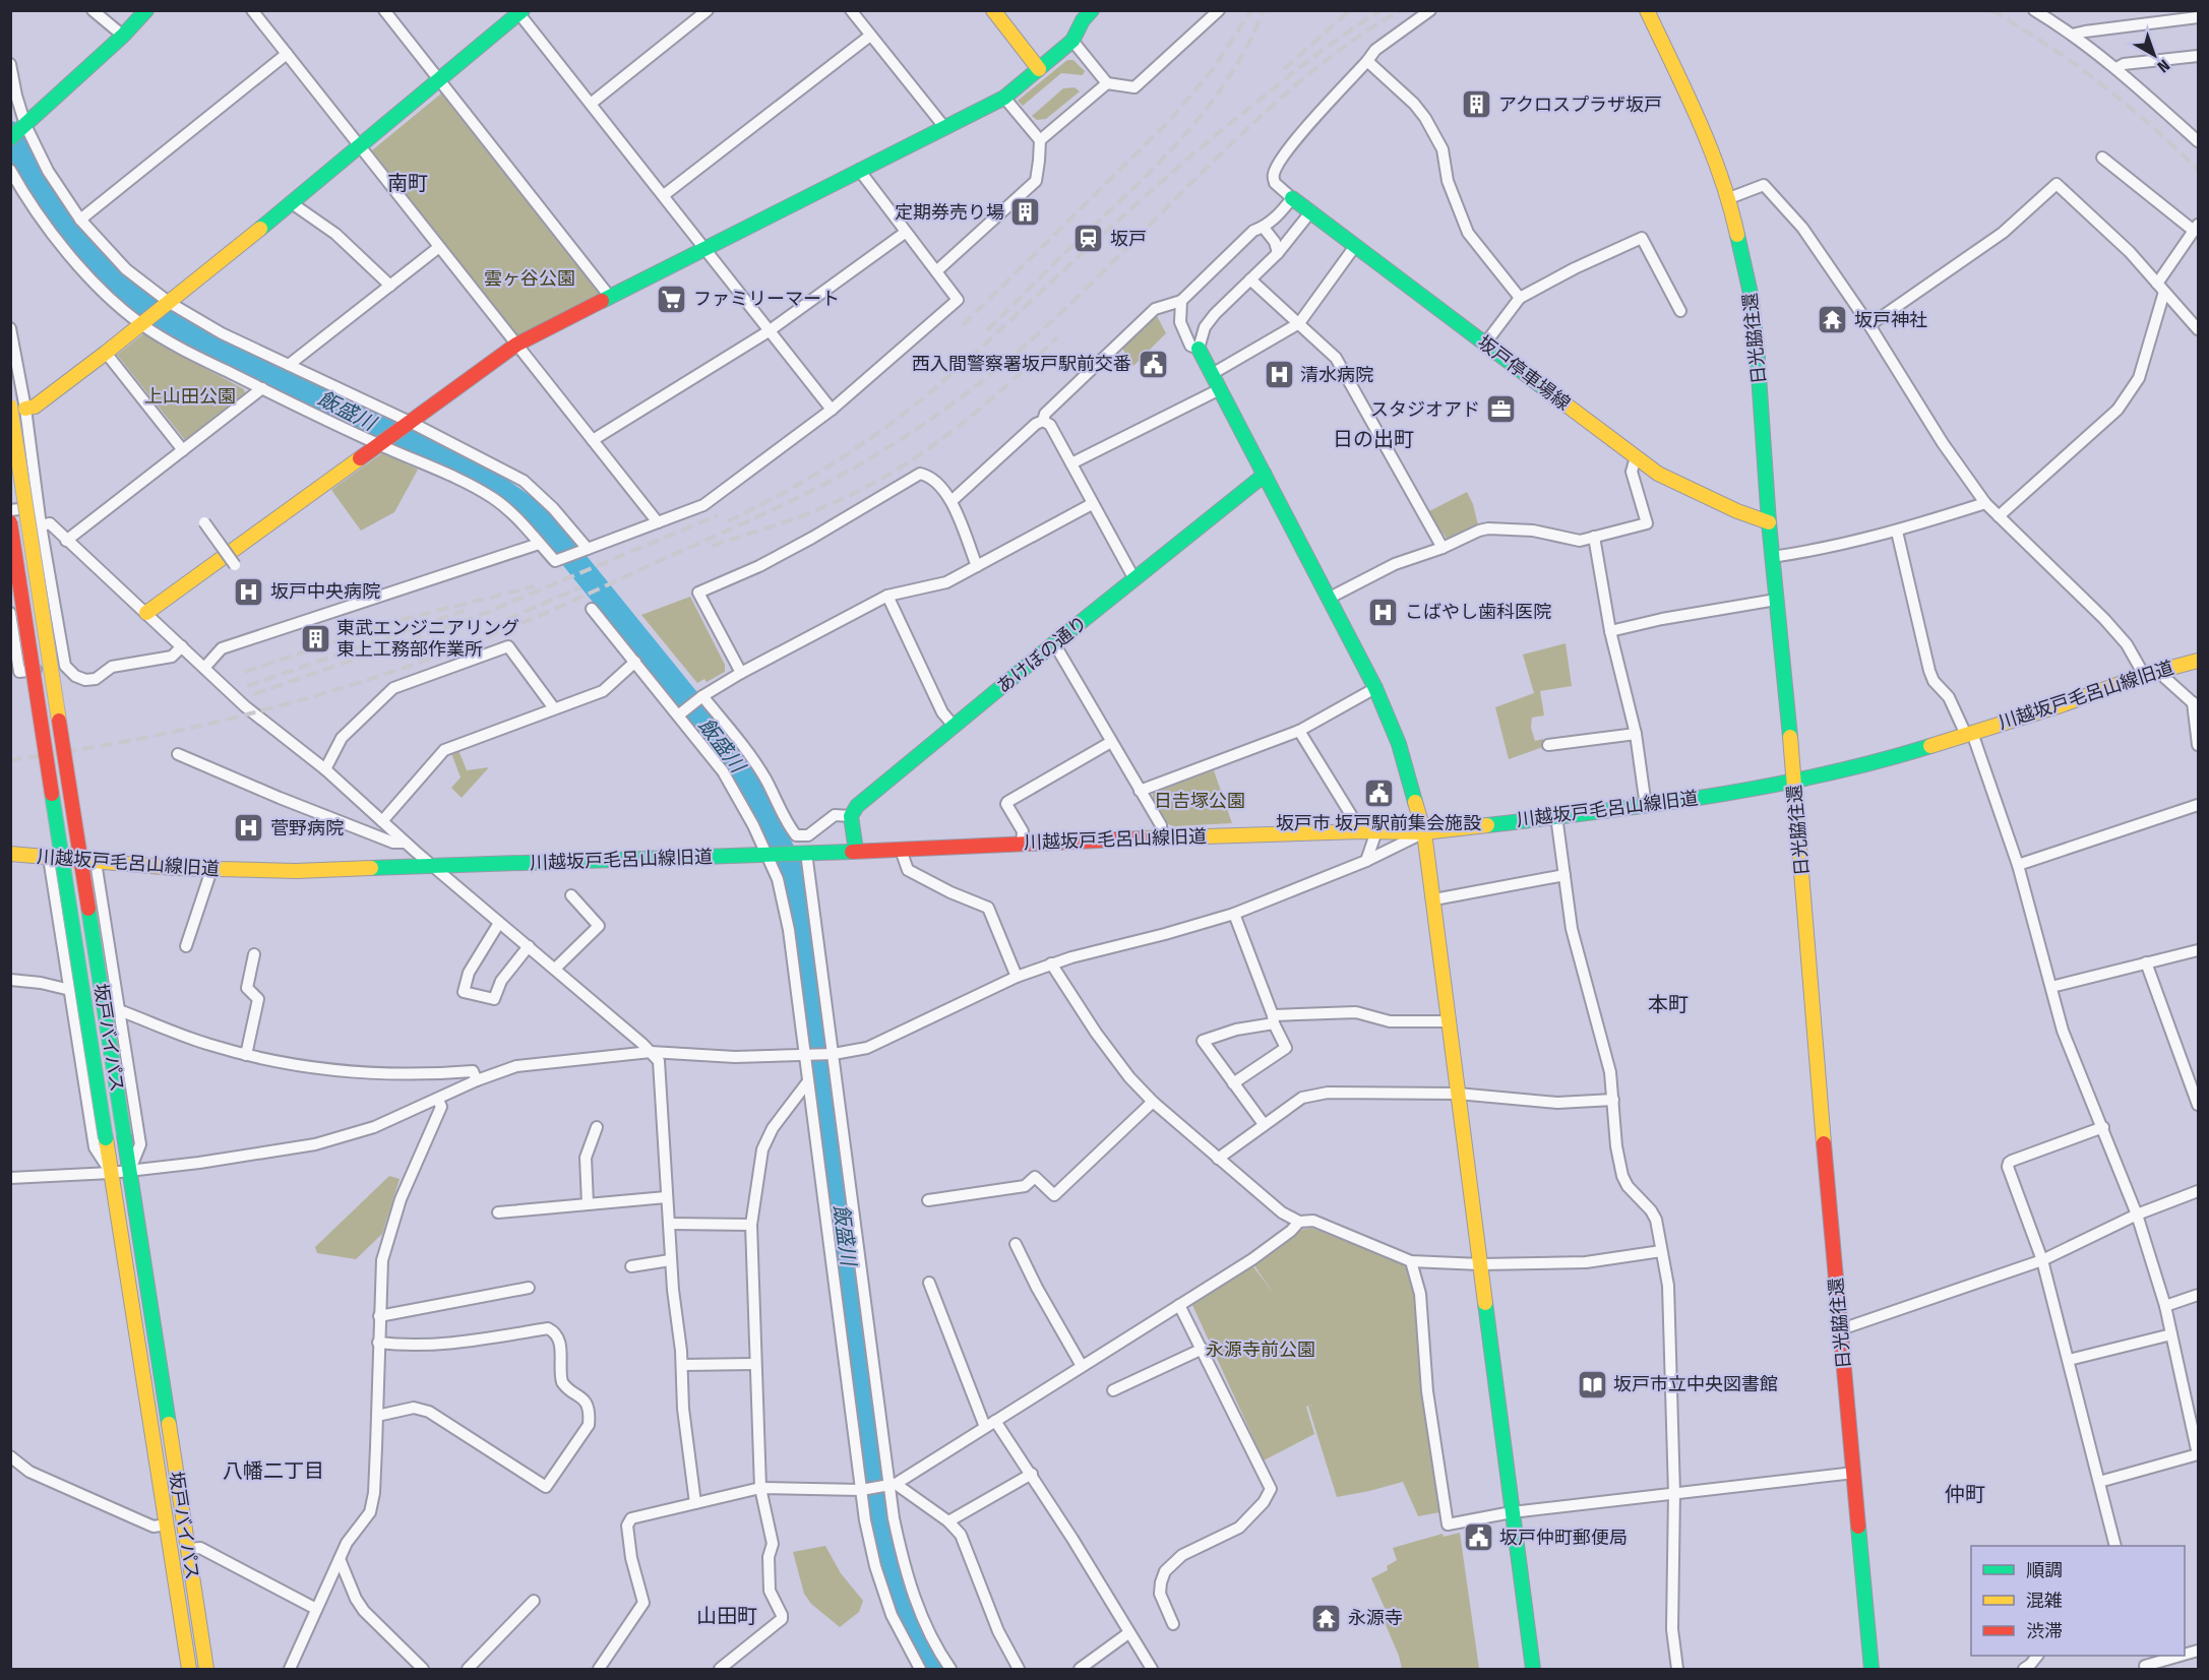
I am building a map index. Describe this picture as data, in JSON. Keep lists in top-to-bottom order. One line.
{"streets":{"main road":["日光脇往還","坂戸停車場線","あけぼの通り","川越坂戸毛呂山線旧道","坂戸バイパス"]},"crossings":[["日光脇往還","坂戸停車場線"],["日光脇往還","川越坂戸毛呂山線旧道"]],"districts":["南町","日の出町","本町","八幡二丁目","仲町","山田町"],"water":["飯盛川"],"parks":["雲ヶ谷公園","上山田公園","日𠮷塚公園","永源寺前公園"],"places":{"building":["アクロスプラザ坂戸","定期券売り場","東武エンジニアリング 東上工務部作業所"],"station":["坂戸"],"supermarket":["ファミリーマート"],"temple":["坂戸神社","永源寺"],"public building":["西入間警察署坂戸駅前交番","坂戸市 坂戸駅前集会施設","坂戸仲町郵便局"],"hospital":["清水病院","坂戸中央病院","こばやし歯科医院","菅野病院"],"office":["スタジオアド"],"library":["坂戸市立中央図書館"]},"legend":["順調","混雑","渋滞"],"north":"bottom right"}
